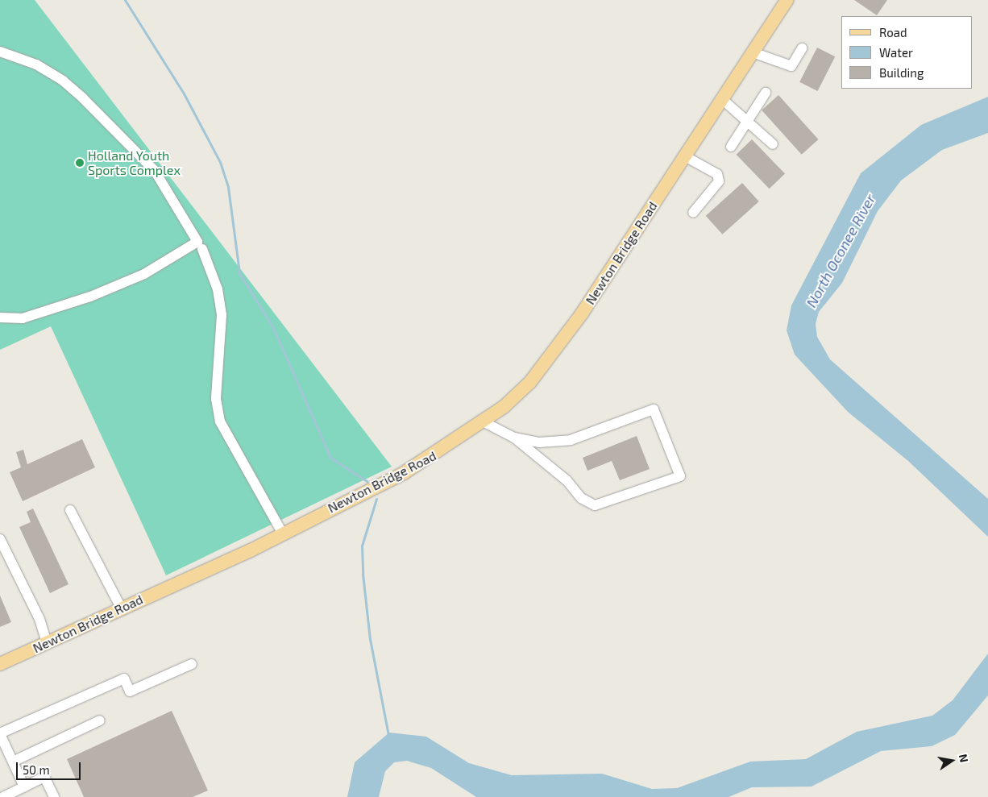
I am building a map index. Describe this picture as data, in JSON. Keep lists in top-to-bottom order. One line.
{"streets":{"main road":["Newton Bridge Road"]},"water":["North Oconee River"],"places":["Holland Youth Sports Complex"],"legend":["Road","Water","Building"],"scale_bar":"50 m","north":"right"}
